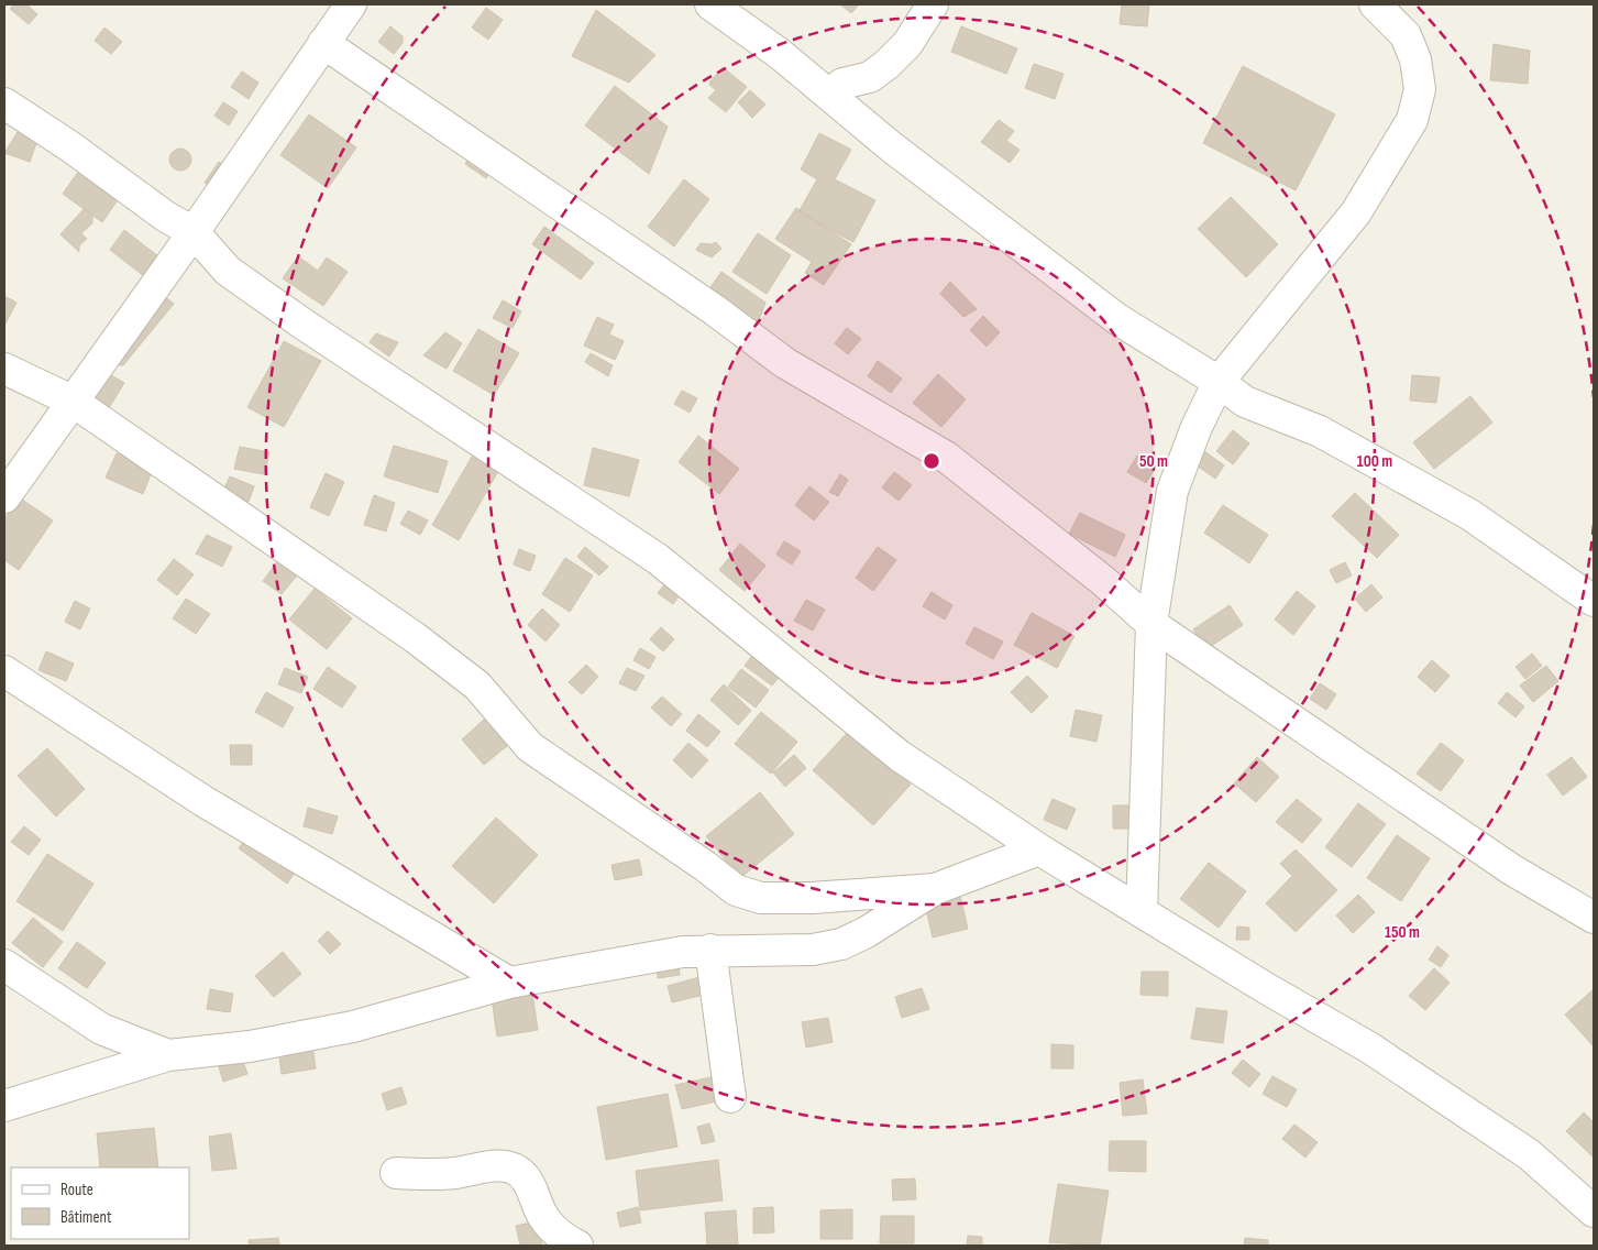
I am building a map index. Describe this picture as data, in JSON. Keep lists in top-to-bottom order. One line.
{"legend":["Route","Bâtiment"],"rings":["50 m","100 m","150 m"]}
